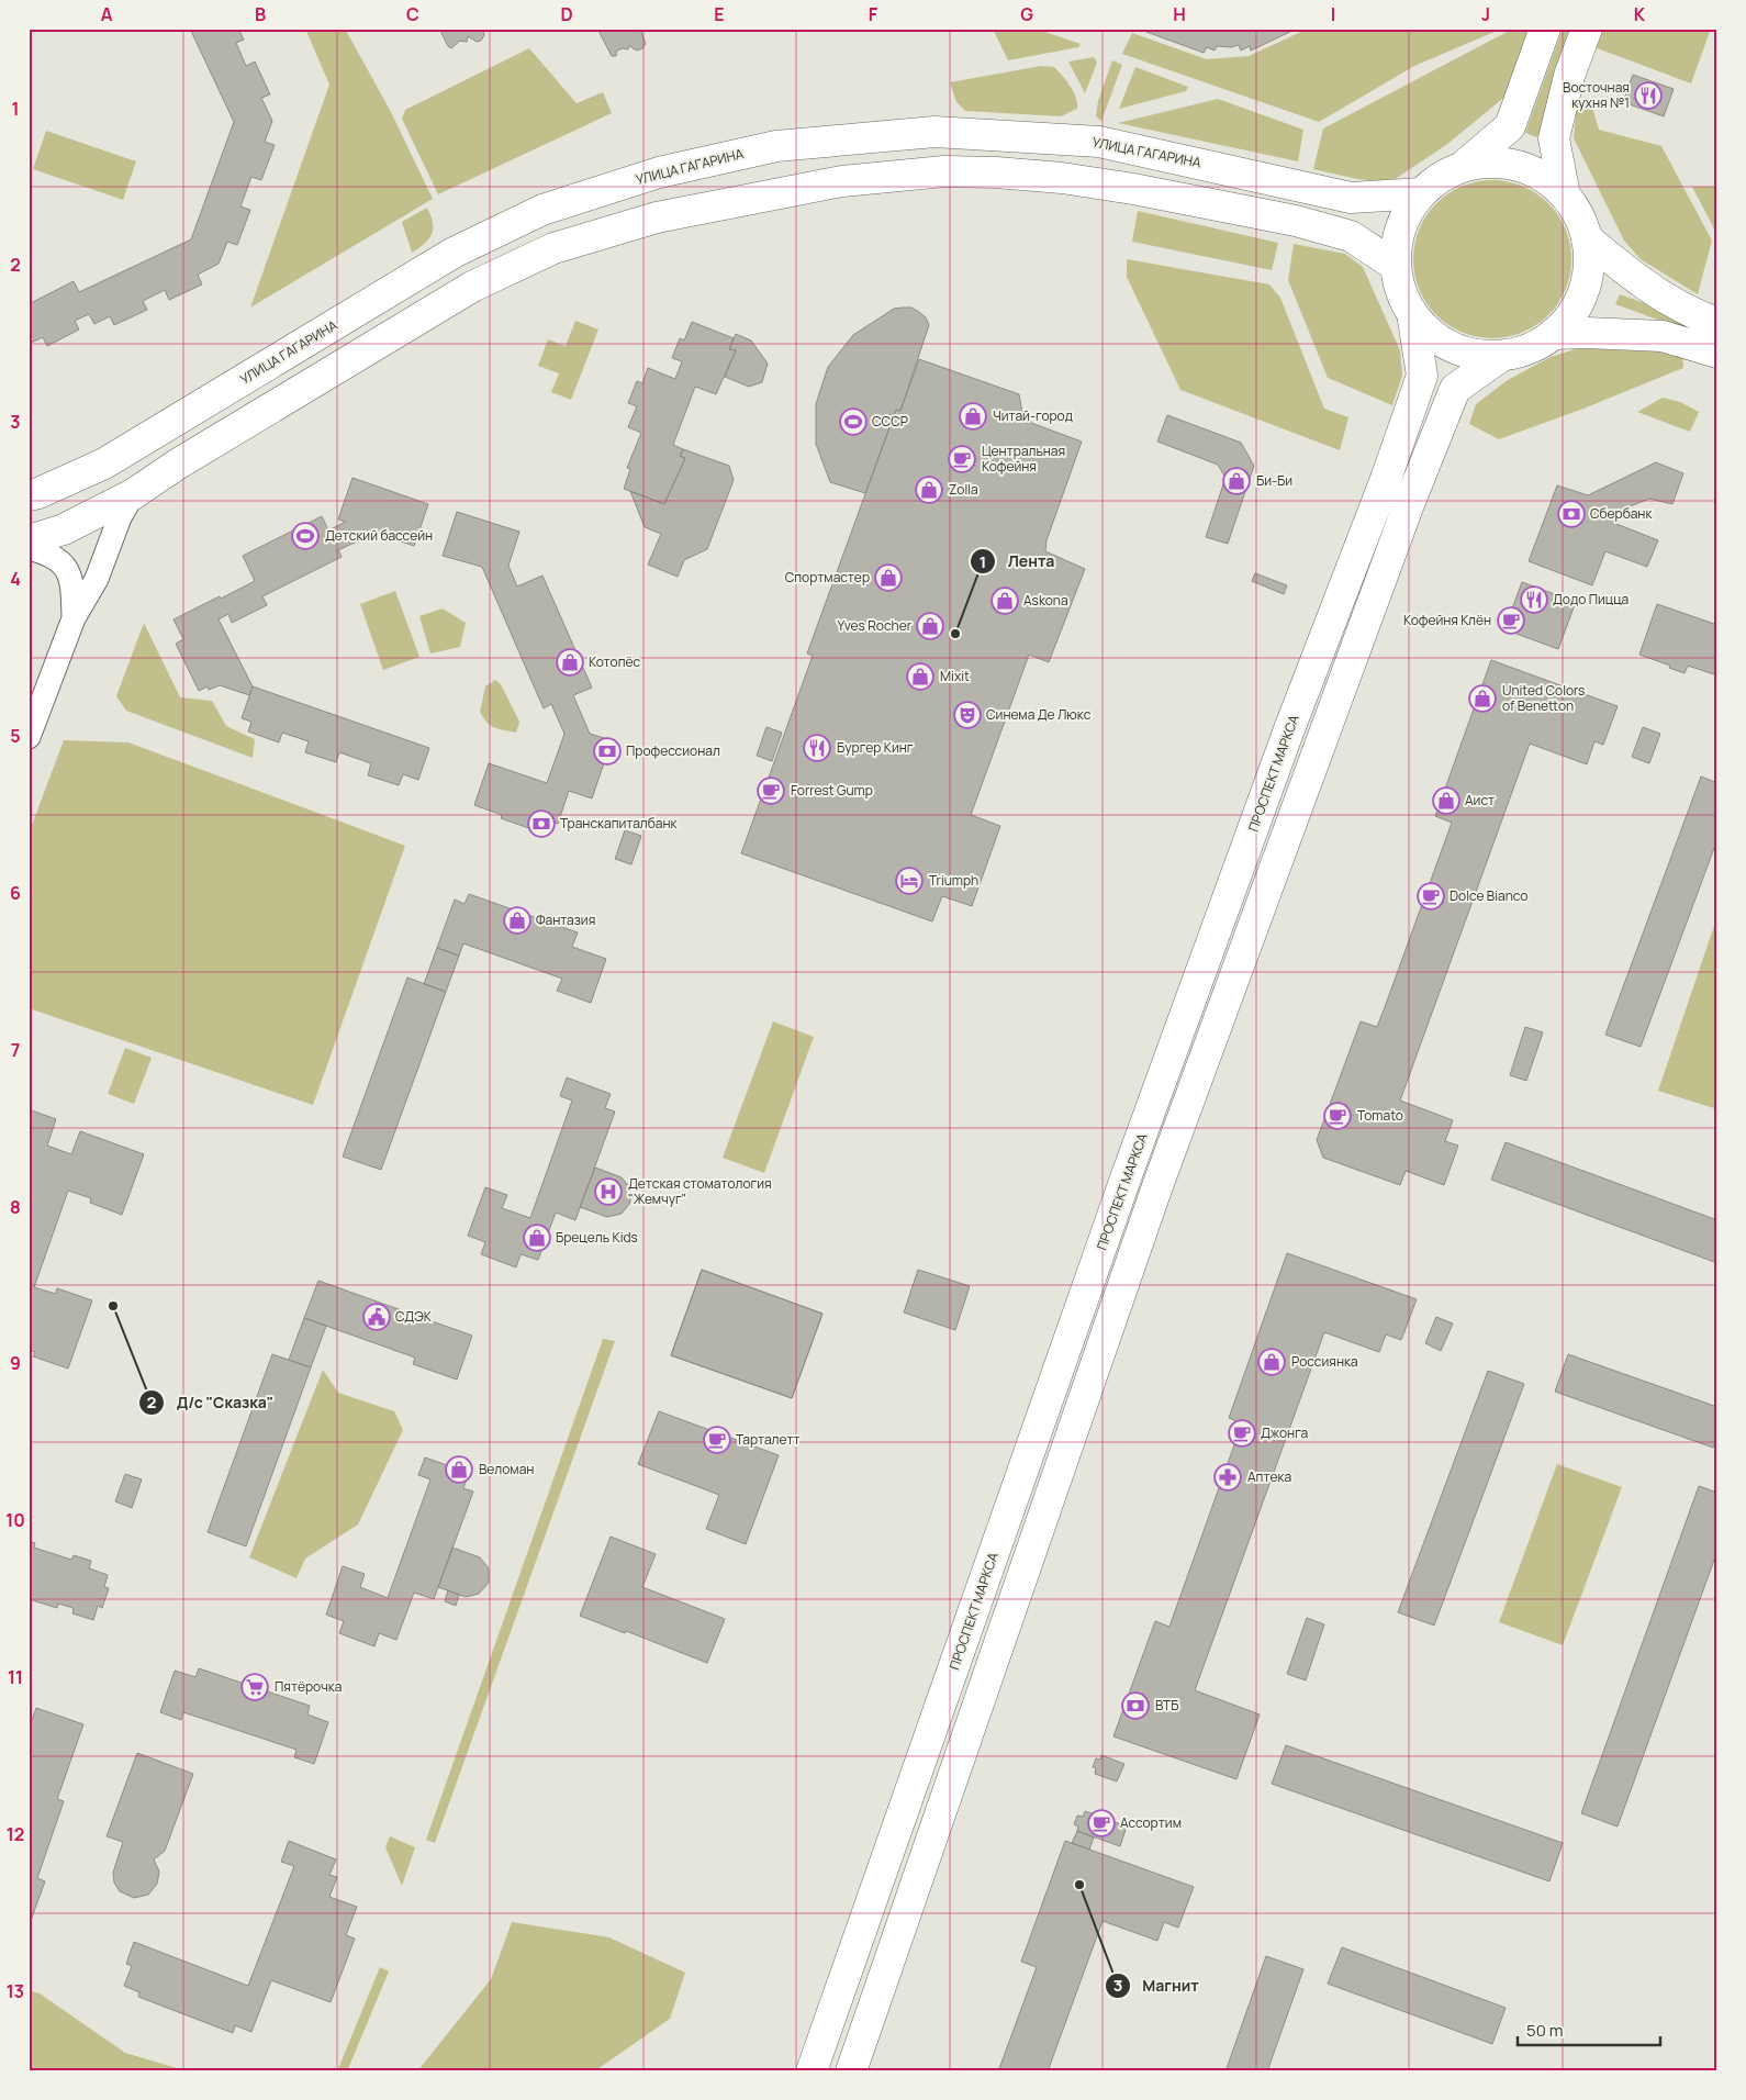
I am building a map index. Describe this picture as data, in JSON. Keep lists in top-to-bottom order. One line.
{"streets":{"main road":["УЛИЦА ГАГАРИНА","ПРОСПЕКТ МАРКСА"]},"crossings":[["УЛИЦА ГАГАРИНА","ПРОСПЕКТ МАРКСА"]],"places":{"restaurant":["Восточная кухня №1","Додо Пицца","Бургер Кинг"],"shop":["Читай-город","Би-Би","Zolla","Спортмастер","Askona","Yves Rocher","Котопёс","Mixit","United Colors of Benetton","Аист","Фантазия","Брецель Kids","Россиянка","Веломан"],"sports":["СССР","Детский бассейн"],"cafe":["Центральная Кофейня","Кофейня Клён","Forrest Gump","Dolce Bianco","Tomato","Джонга","Тарталетт","Ассортим"],"bank":["Сбербанк","Профессионал","Транскапиталбанк","ВТБ"],"other":["Лента","Д/с \"Сказка\"","Магнит"],"theatre":["Синема Де Люкс"],"hotel":["Triumph"],"hospital":["Детская стоматология \"Жемчуг\""],"public building":["СДЭК"],"pharmacy":["Аптека"],"supermarket":["Пятёрочка"]},"scale_bar":"50 m","grid":{"columns":["A","B","C","D","E","F","G","H","I","J","K"],"rows":["1","2","3","4","5","6","7","8","9","10","11","12","13"]}}
